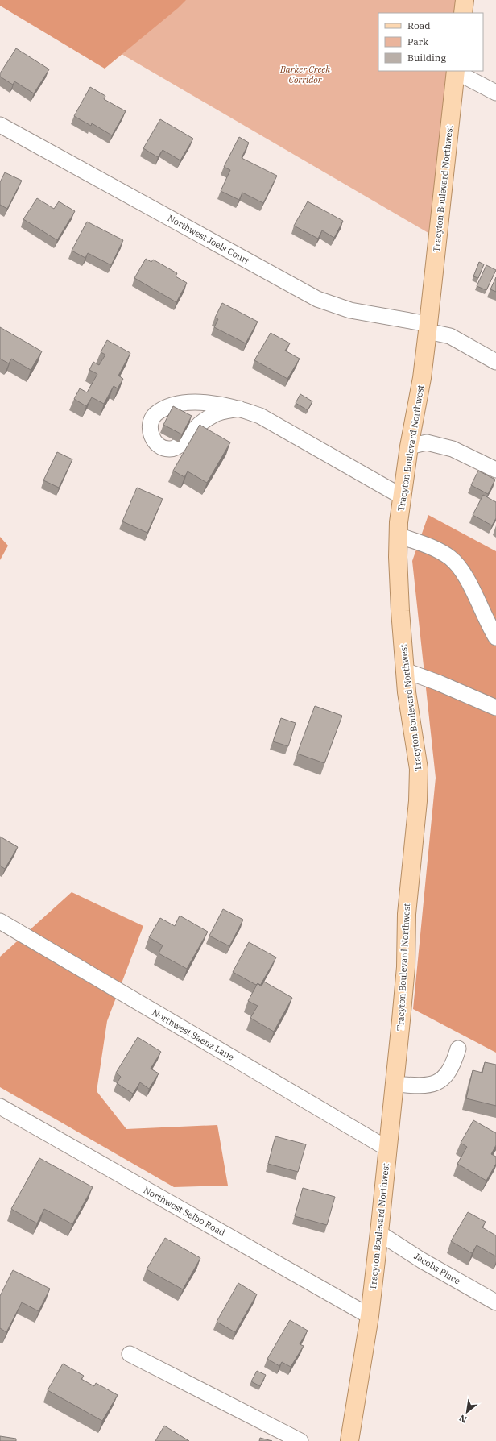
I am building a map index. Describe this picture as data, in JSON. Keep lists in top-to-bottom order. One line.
{"streets":{"main road":["Tracyton Boulevard Northwest"],"street":["Northwest Joels Court","Northwest Saenz Lane","Northwest Selbo Road","Jacobs Place"]},"crossings":[["Tracyton Boulevard Northwest","Northwest Joels Court"],["Tracyton Boulevard Northwest","Northwest Saenz Lane"],["Tracyton Boulevard Northwest","Northwest Selbo Road"],["Tracyton Boulevard Northwest","Jacobs Place"]],"parks":["Barker Creek Corridor"],"legend":["Road","Park","Building"],"north":"bottom left"}
